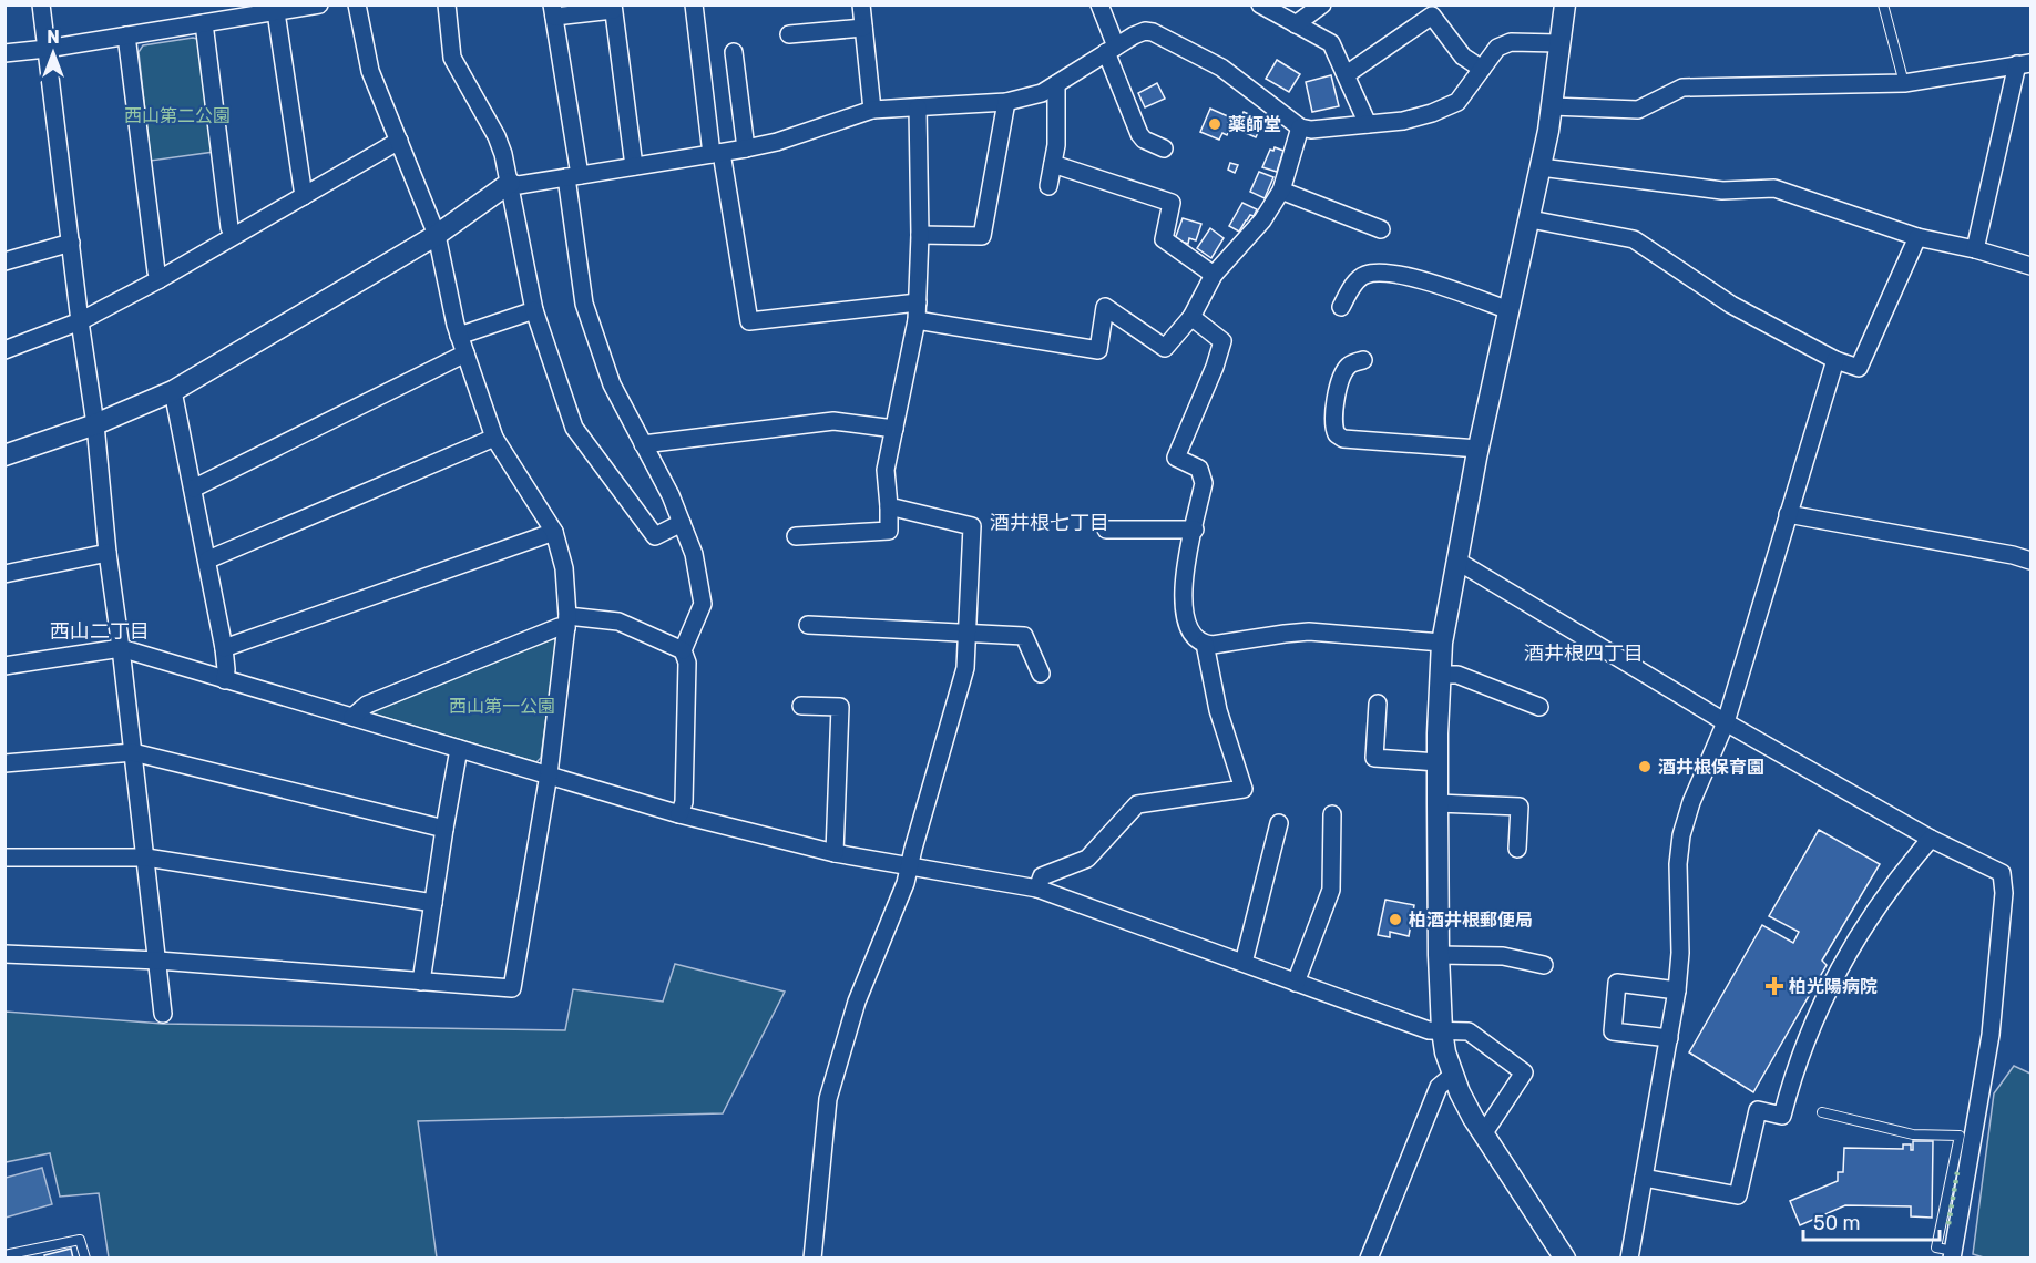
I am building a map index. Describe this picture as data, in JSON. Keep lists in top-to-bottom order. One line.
{"districts":["酒井根七丁目","西山二丁目","酒井根四丁目"],"parks":["西山第二公園","西山第一公園"],"places":{"other":["薬師堂","酒井根保育園","柏酒井根郵便局"],"health":["柏光陽病院"]},"scale_bar":"50 m","north":"top"}
